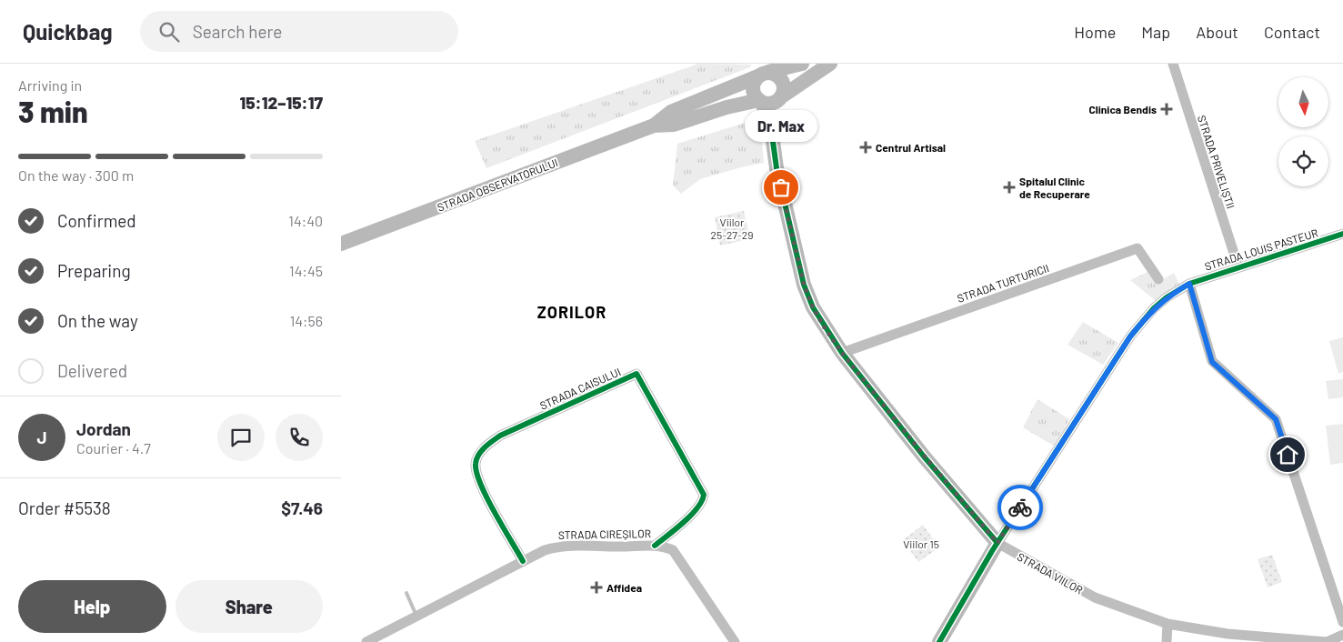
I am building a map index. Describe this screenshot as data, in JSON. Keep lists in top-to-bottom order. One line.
{"streets":{"main road":["STRADA OBSERVATORULUI","STRADA LOUIS PASTEUR","STRADA VIILOR"],"street":["STRADA PRIVELIȘTII","STRADA TURTURICII","STRADA CAISULUI","STRADA CIREȘILOR"]},"crossings":[["STRADA PRIVELIȘTII","STRADA LOUIS PASTEUR"],["STRADA OBSERVATORULUI","STRADA VIILOR"],["STRADA LOUIS PASTEUR","STRADA VIILOR"],["STRADA TURTURICII","STRADA VIILOR"],["STRADA CAISULUI","STRADA CIREȘILOR"]],"districts":["ZORILOR"],"parks":["Viilor 25-27-29","Viilor 15"],"places":{"health":["Clinica Bendis","Centrul Artisal","Spitalul Clinic de Recuperare","Affidea"],"other":["Dr. Max"]},"north":"bottom","page":{"header":"Quickbag","search":"Search here","nav":["Home","Map","About","Contact"],"heading":["3 min","Arriving in","15:12–15:17"],"panel":["Jordan","Courier · 4.7","Order #5538","$7.46"],"bubble":"Dr. Max","bar":"On the way · 300 m","list":[["Confirmed","14:40"],["Preparing","14:45"],["On the way","14:56"],"Delivered"],"round":"J","buttons":["Help","Share"]}}
